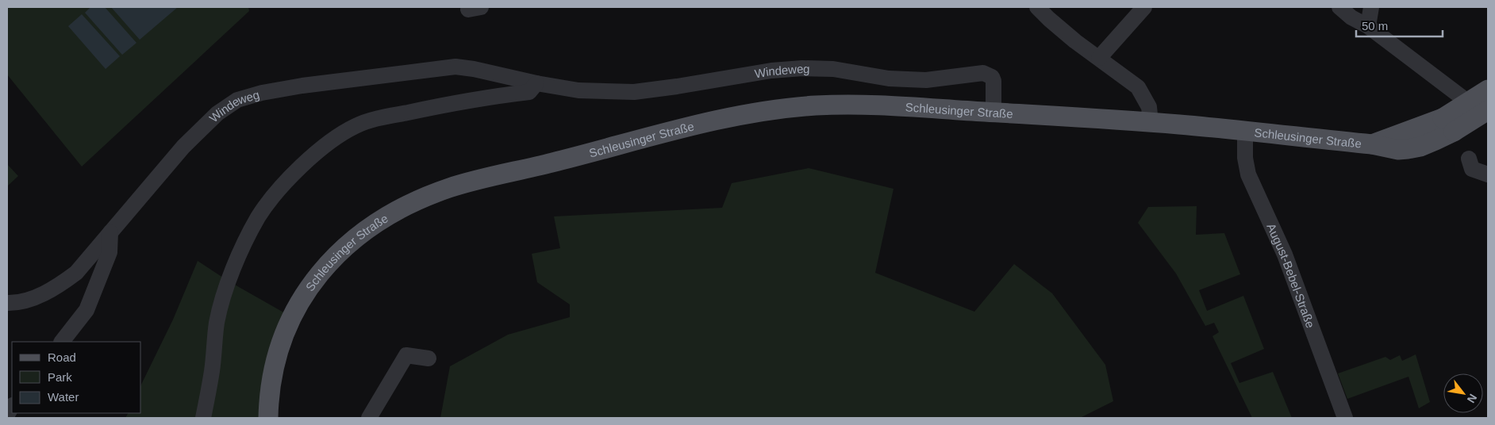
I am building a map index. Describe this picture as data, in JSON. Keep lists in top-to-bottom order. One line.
{"streets":{"main road":["Schleusinger Straße"],"street":["Windeweg","August-Bebel-Straße"]},"crossings":[["Windeweg","Schleusinger Straße"],["Schleusinger Straße","August-Bebel-Straße"]],"legend":["Road","Park","Water"],"scale_bar":"50 m","north":"bottom right"}
